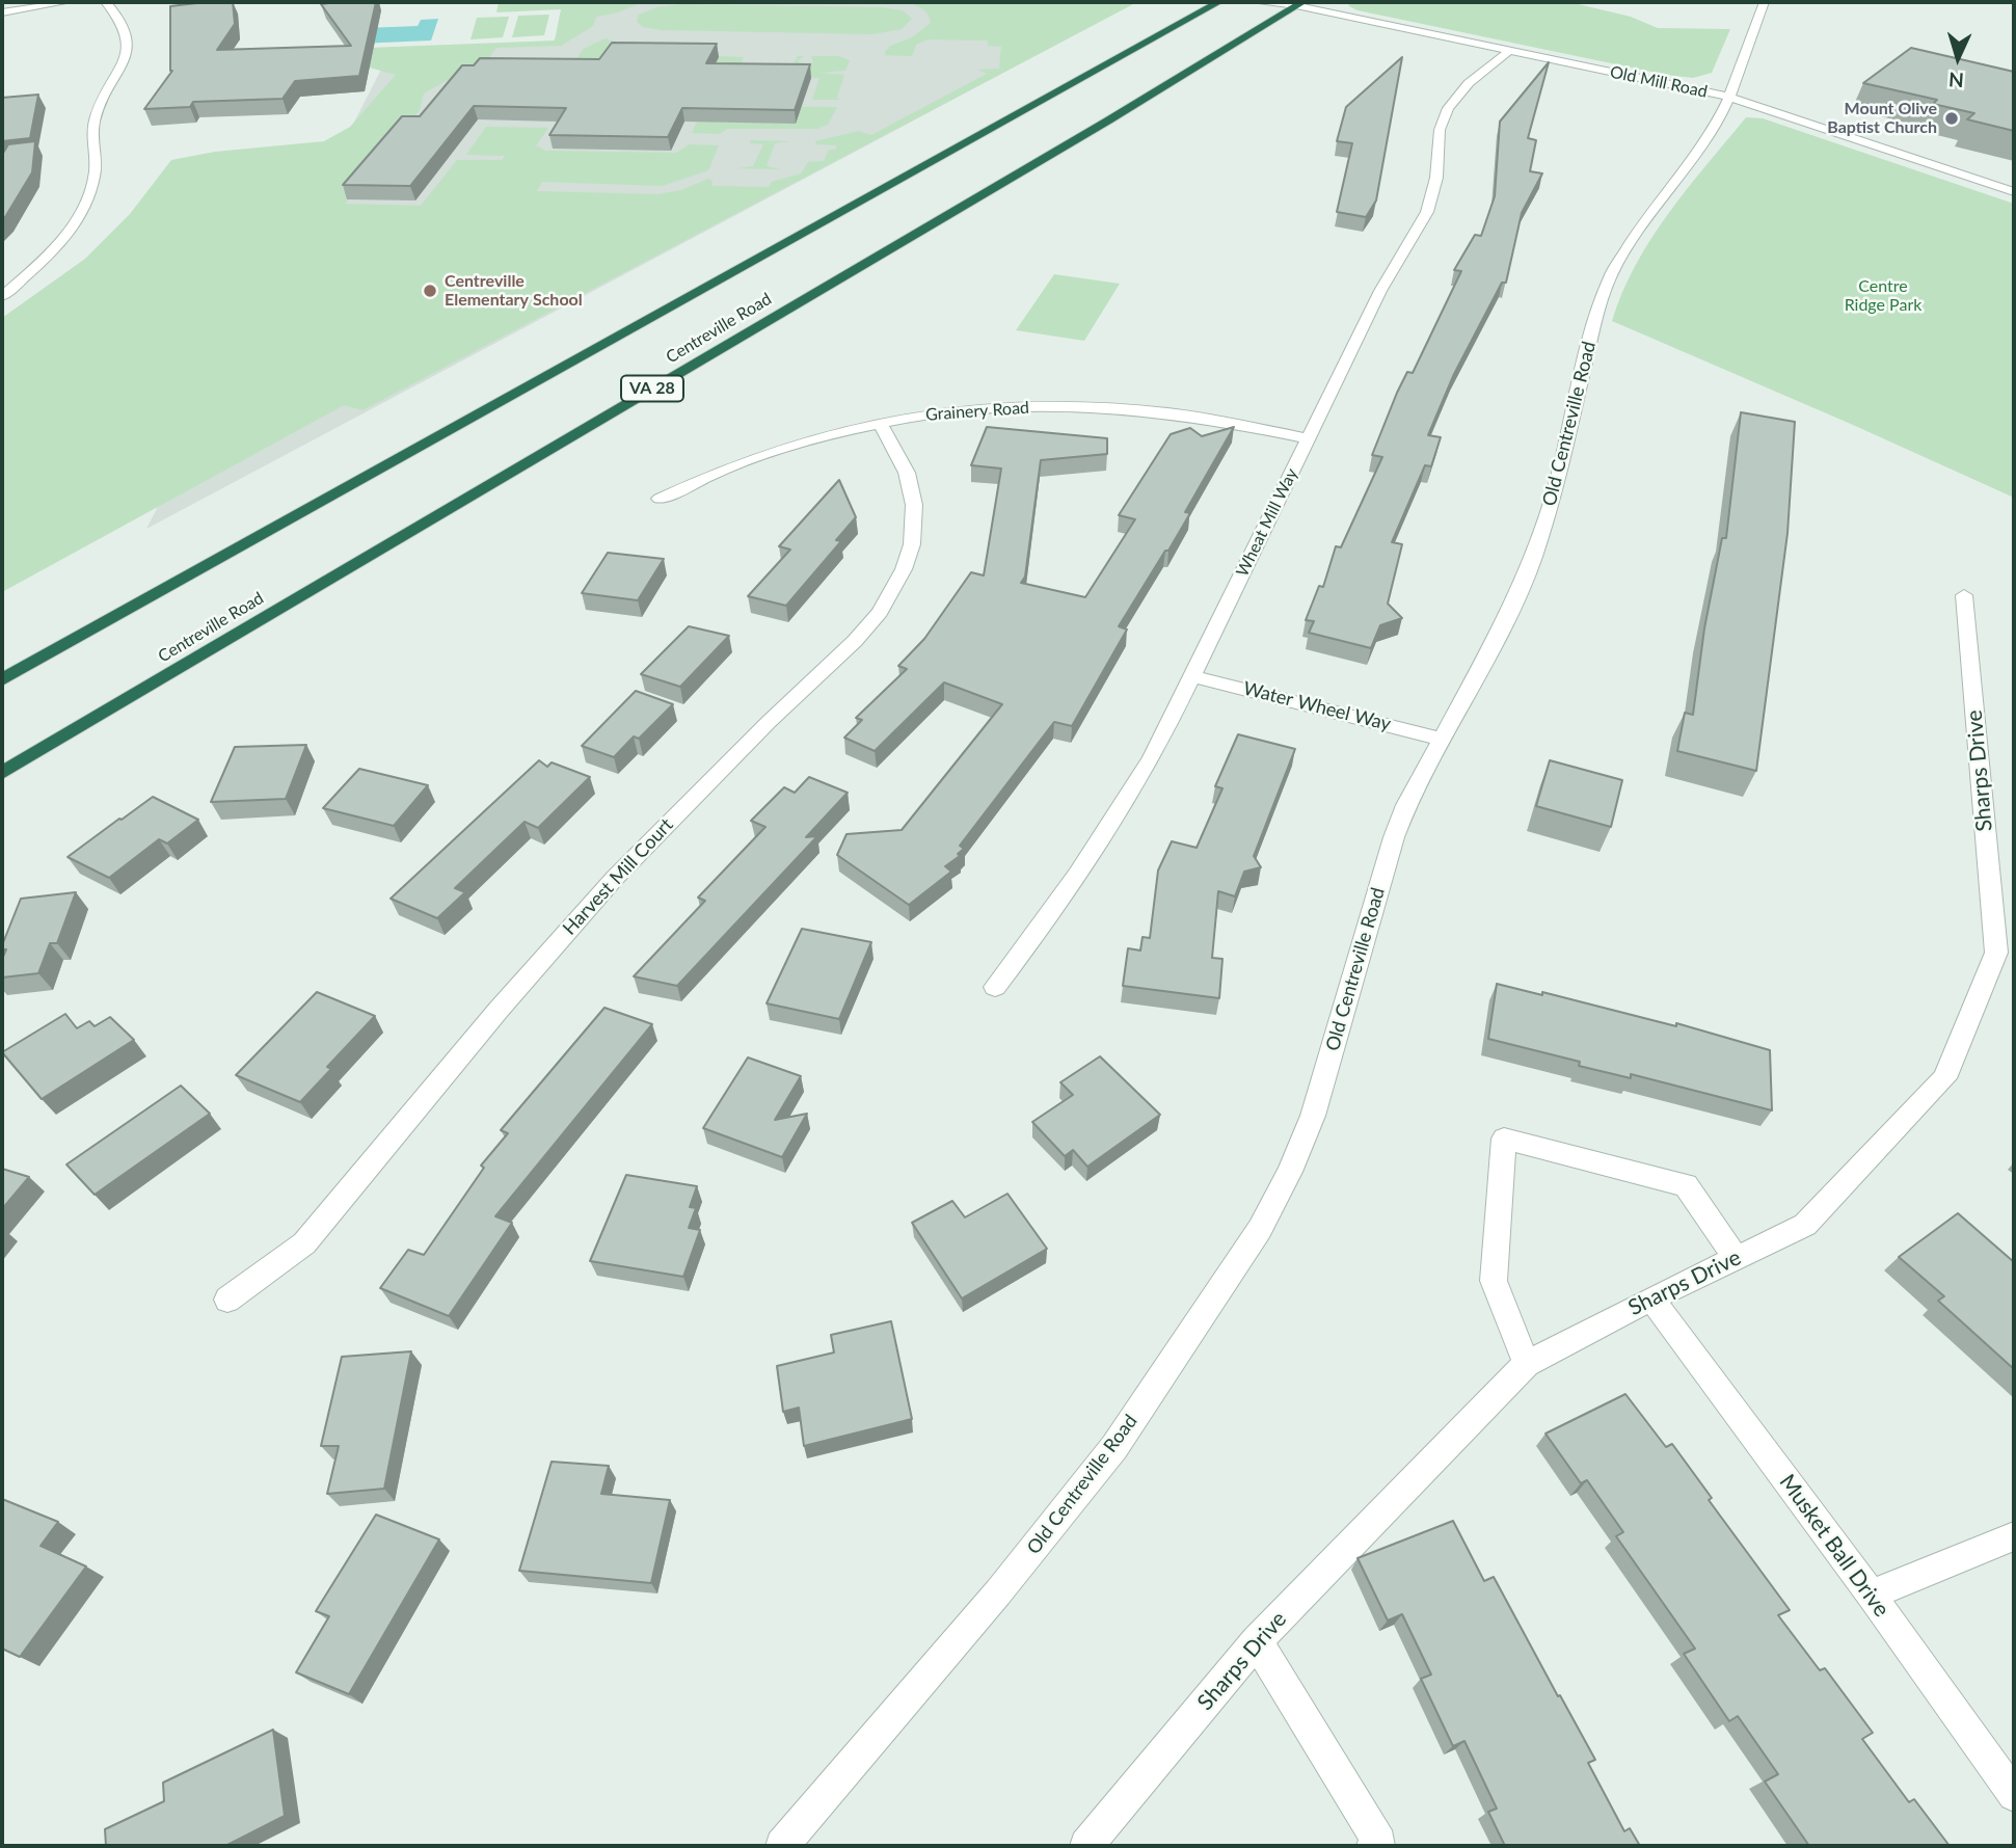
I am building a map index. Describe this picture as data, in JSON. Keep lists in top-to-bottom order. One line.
{"streets":{"highway":["Centreville Road","VA 28"],"street":["Old Mill Road","Grainery Road","Old Centreville Road","Wheat Mill Way","Water Wheel Way","Sharps Drive","Harvest Mill Court","Musket Ball Drive"]},"crossings":[["Old Mill Road","Centreville Road"],["Old Mill Road","Old Centreville Road"],["Old Mill Road","Wheat Mill Way"],["Grainery Road","Wheat Mill Way"],["Grainery Road","Harvest Mill Court"],["Old Centreville Road","Water Wheel Way"],["Wheat Mill Way","Water Wheel Way"],["Sharps Drive","Musket Ball Drive"]],"parks":["Centre Ridge Park"],"places":["Mount Olive Baptist Church","Centreville Elementary School"],"north":"bottom"}
